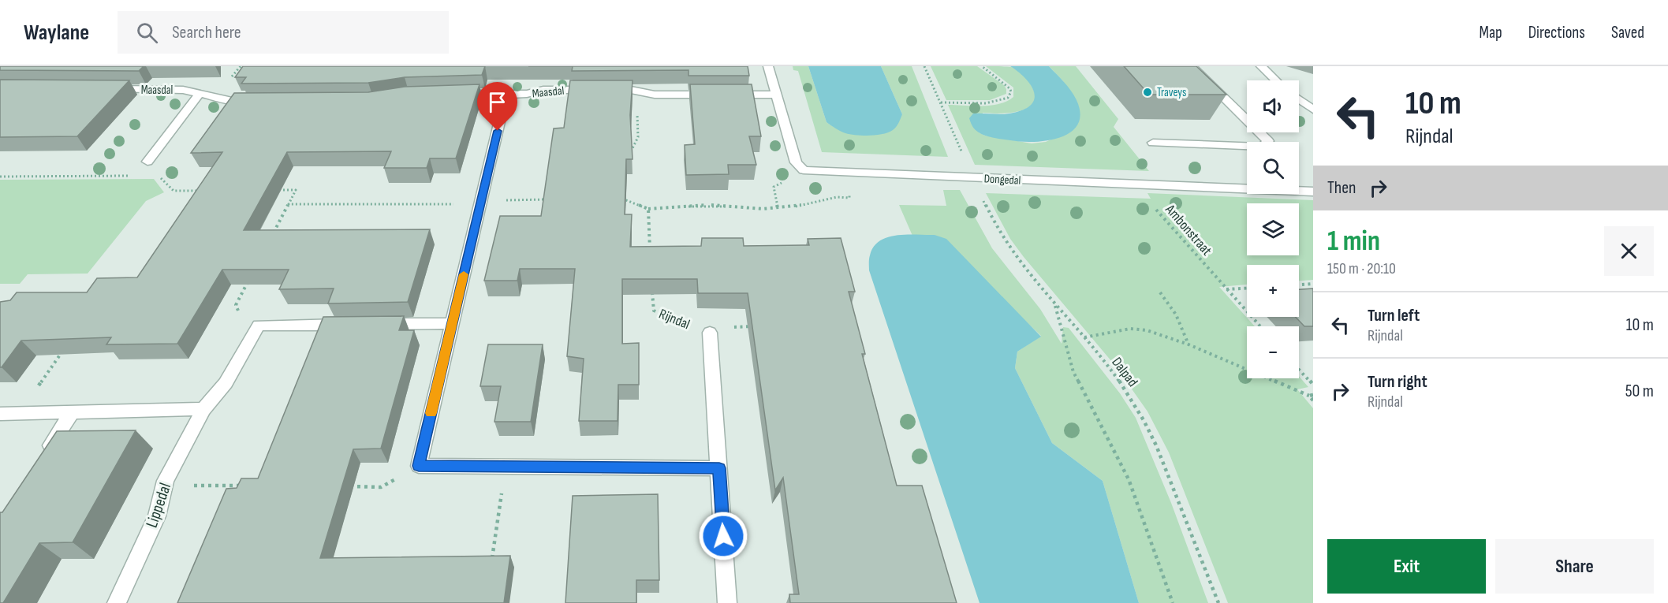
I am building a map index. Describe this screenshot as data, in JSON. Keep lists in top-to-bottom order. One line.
{"streets":{"street":["Maasdal","Dongedal","Lippedal"],"path":["Ambonstraat","Rijndal","Dalpad"]},"crossings":[["Maasdal","Dongedal"],["Dongedal","Ambonstraat"],["Dongedal","Dalpad"]],"places":["Traveys"],"page":{"header":"Waylane","search":"Search here","nav":["Map","Directions","Saved"],"turn":["10 m","Rijndal"],"map_buttons":["+","−"],"then":"Then","heading":["1 min","150 m · 20:10"],"list":[{"name":"Turn left","note":"Rijndal","value":"10 m"},{"name":"Turn right","note":"Rijndal","value":"50 m"}],"buttons":["Exit","Share"]}}
